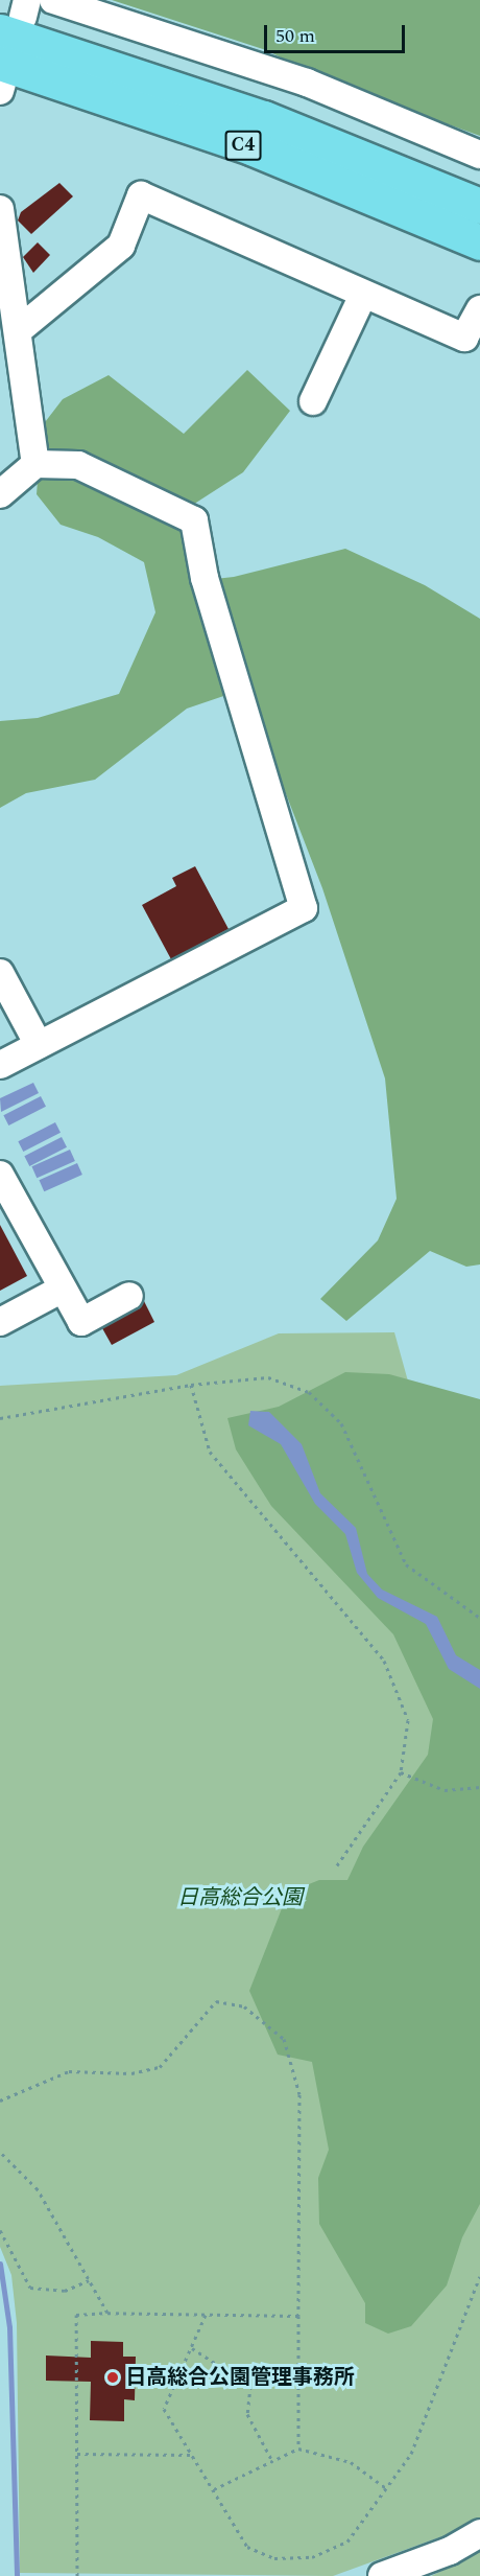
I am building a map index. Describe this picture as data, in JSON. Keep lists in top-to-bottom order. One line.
{"streets":{"highway":["C4"]},"parks":["日高総合公園"],"places":["日高総合公園管理事務所"],"scale_bar":"50 m"}
